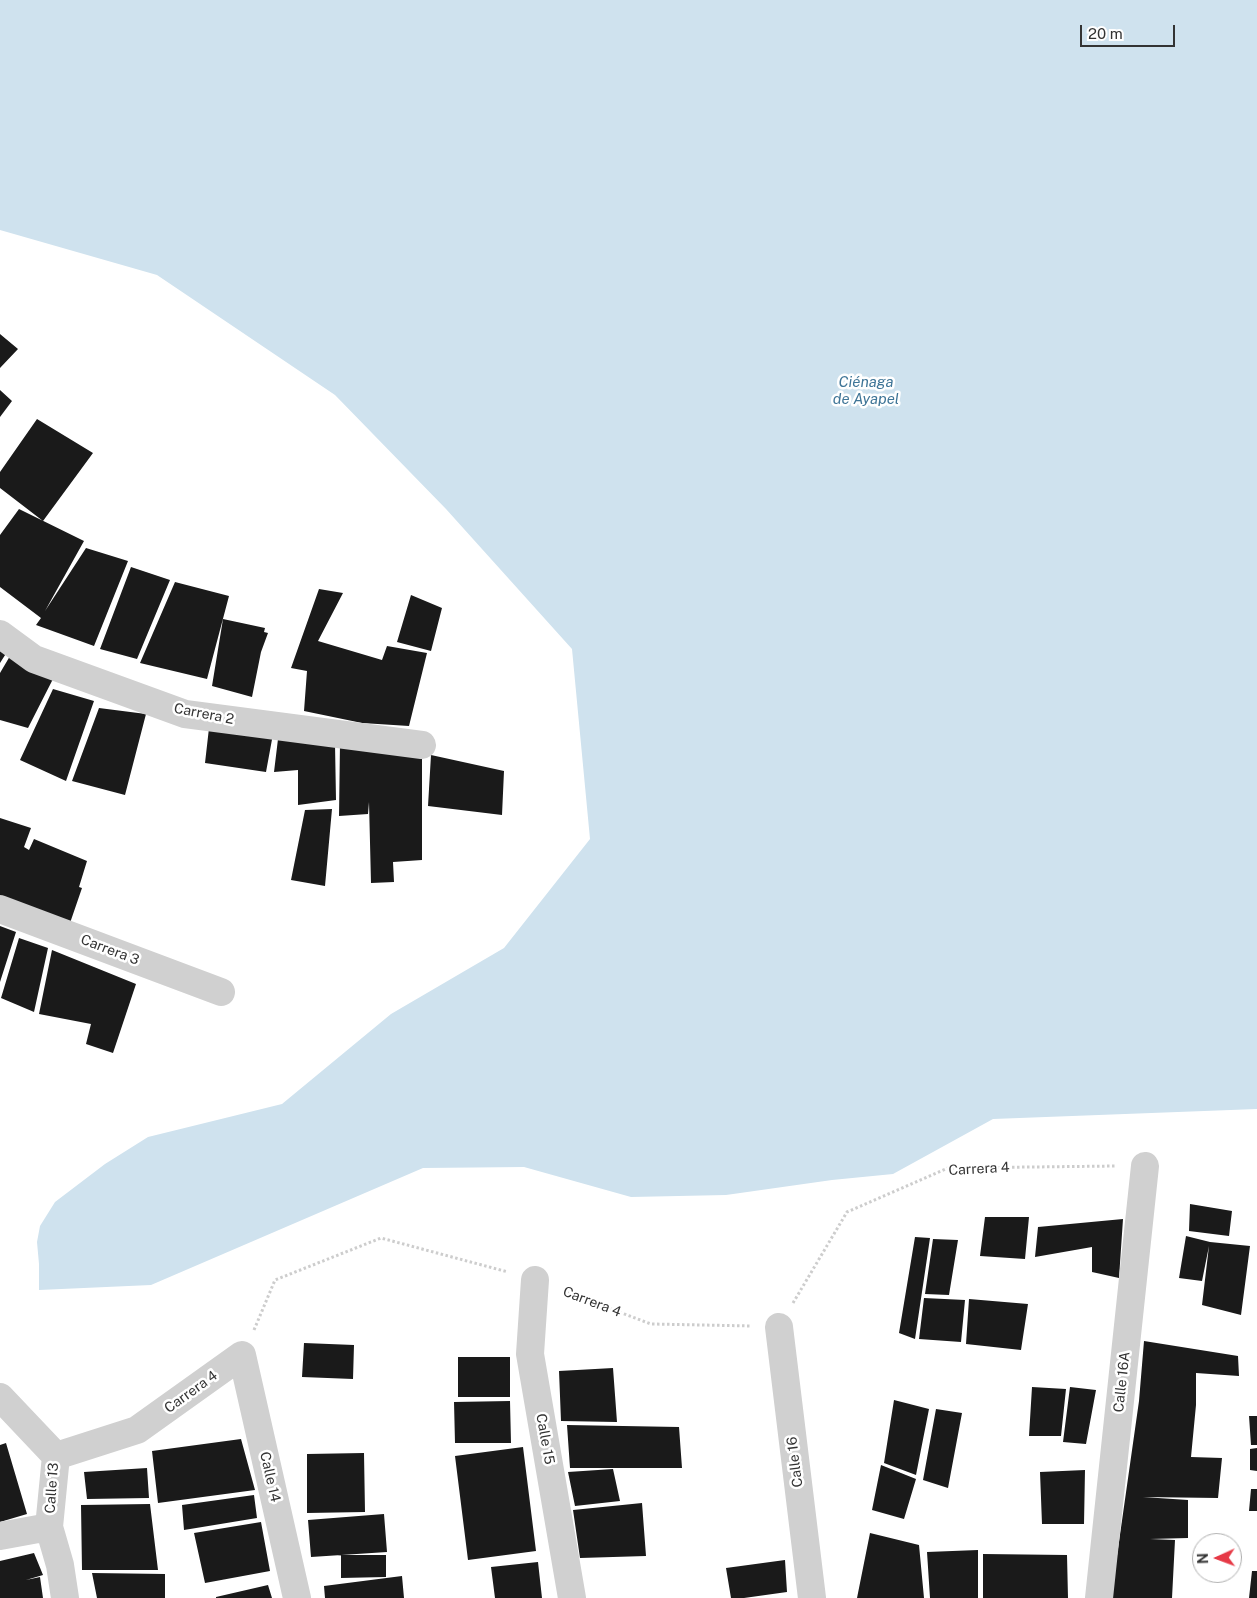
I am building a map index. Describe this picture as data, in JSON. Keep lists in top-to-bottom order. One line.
{"streets":{"street":["Carrera 2","Carrera 3","Carrera 4","Calle 16A","Calle 15","Calle 16","Calle 14","Calle 13"]},"crossings":[["Carrera 4","Calle 16A"],["Carrera 4","Calle 15"],["Carrera 4","Calle 16"],["Carrera 4","Calle 14"],["Carrera 4","Calle 13"]],"water":["Ciénaga de Ayapel"],"scale_bar":"20 m","north":"left"}
